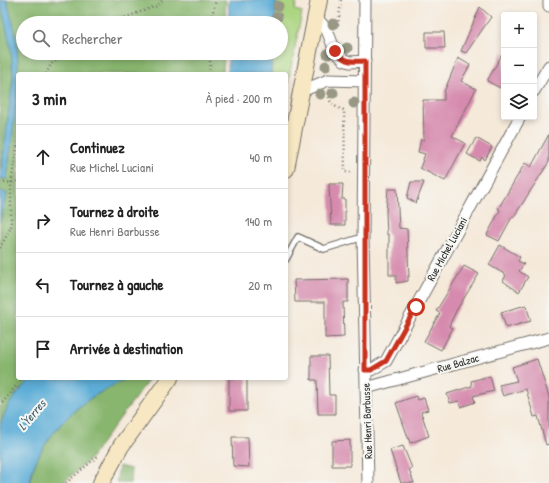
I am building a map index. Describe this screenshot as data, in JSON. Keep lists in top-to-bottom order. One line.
{"streets":{"street":["Rue Michel Luciani","Rue Balzac","Rue Henri Barbusse"]},"crossings":[["Rue Michel Luciani","Rue Henri Barbusse"],["Rue Balzac","Rue Henri Barbusse"]],"water":["L'Yerres"],"page":{"map_buttons":["+","−"],"search":"Rechercher","heading":["3 min","À pied · 200 m"],"list":[["Continuez","Rue Michel Luciani","40 m"],["Tournez à droite","Rue Henri Barbusse","140 m"],["Tournez à gauche","20 m"],"Arrivée à destination"]}}
